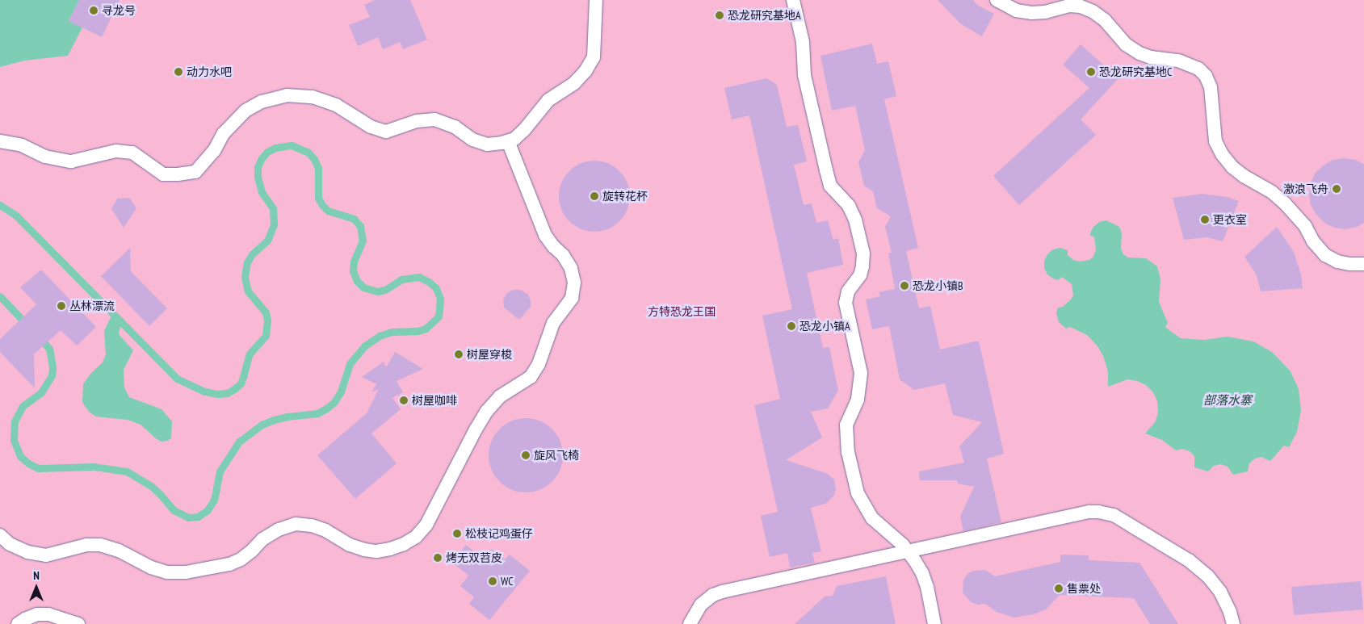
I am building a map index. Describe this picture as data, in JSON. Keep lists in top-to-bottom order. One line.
{"water":["部落水寨"],"parks":["方特恐龙王国"],"places":["寻龙号","恐龙研究基地A","动力水吧","恐龙研究基地C","激浪飞舟","旋转花杯","更衣室","恐龙小镇B","丛林漂流","恐龙小镇A","树屋穿梭","树屋咖啡","旋风飞椅","松枝记鸡蛋仔","烤无双苕皮","WC","售票处"],"north":"top"}
